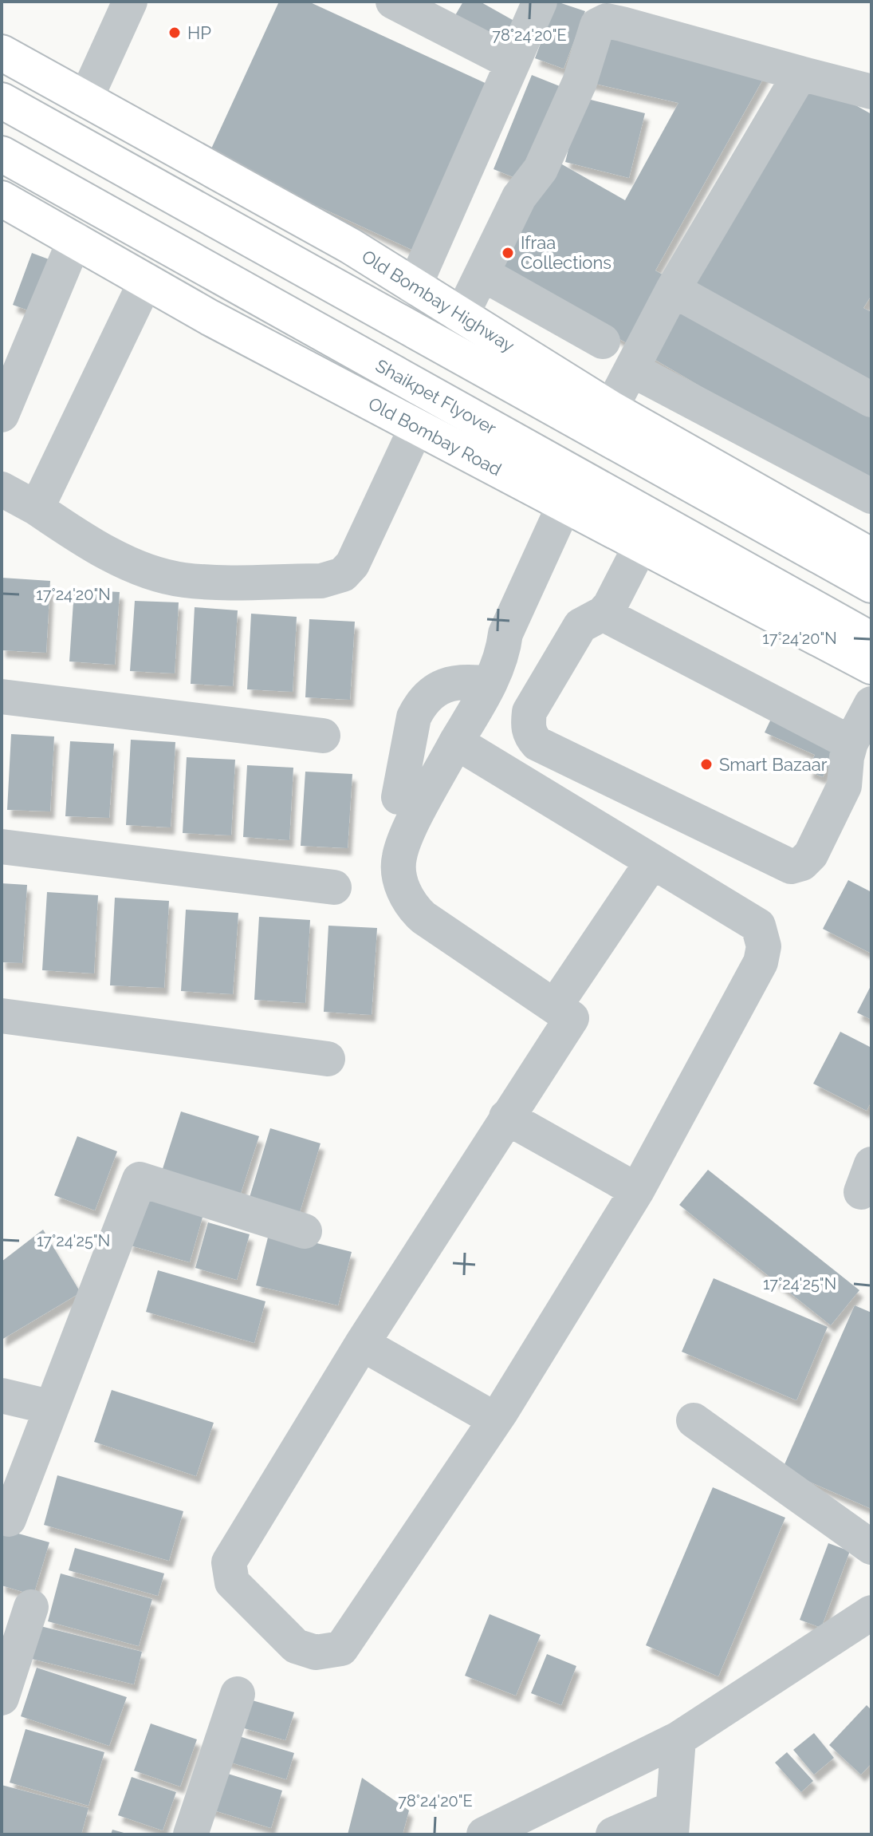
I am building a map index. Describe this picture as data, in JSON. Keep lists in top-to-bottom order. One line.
{"streets":{"main road":["Old Bombay Highway","Shaikpet Flyover","Old Bombay Road"]},"places":["HP","Ifraa Collections","Smart Bazaar"],"coordinates":["78°24'20\"E","17°24'20\"N","17°24'25\"N"]}
